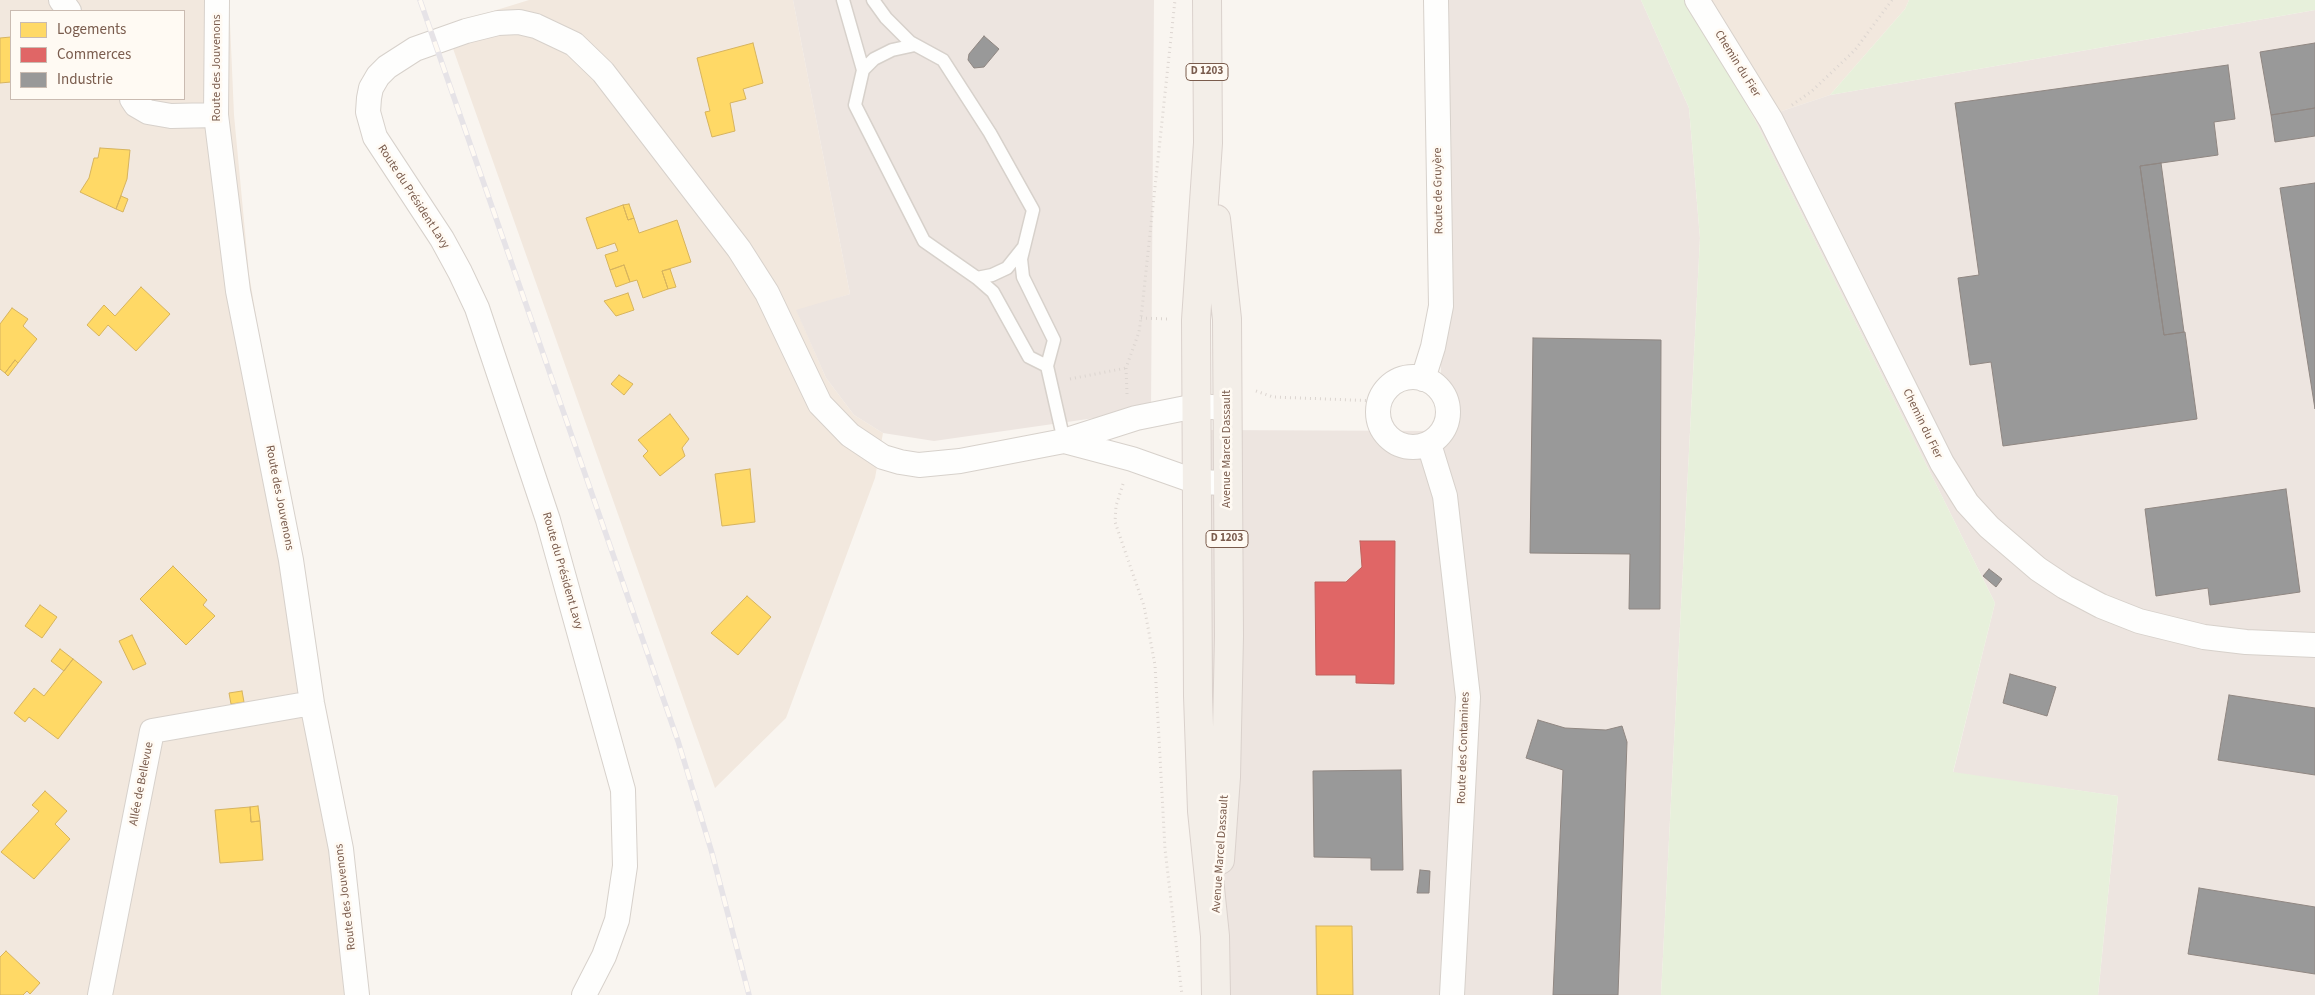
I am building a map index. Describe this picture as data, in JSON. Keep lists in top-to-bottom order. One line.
{"streets":{"main road":["D 1203","Avenue Marcel Dassault"],"street":["Chemin du Fier","Route des Jouvenons","Route de Gruyère","Route du Président Lavy","Route des Contamines","Allée de Bellevue"]},"crossings":[["Route des Jouvenons","Allée de Bellevue"],["Route de Gruyère","Route des Contamines"],["Route du Président Lavy","Avenue Marcel Dassault"]],"legend":["Logements","Commerces","Industrie"]}
